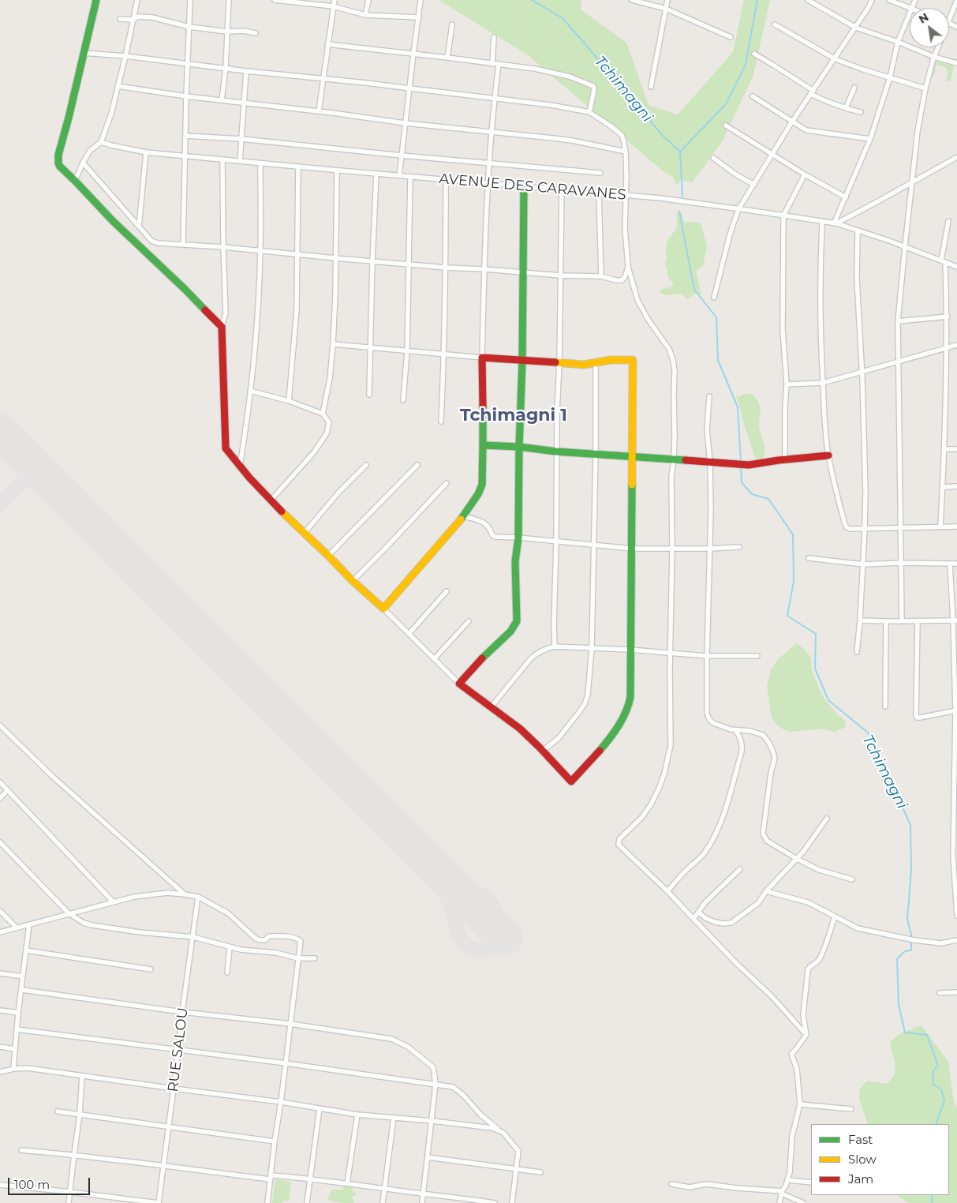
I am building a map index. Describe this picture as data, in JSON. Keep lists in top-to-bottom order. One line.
{"streets":{"street":["AVENUE DES CARAVANES","RUE SALOU"]},"districts":["Tchimagni 1"],"water":["Tchimagni"],"legend":["Fast","Slow","Jam"],"scale_bar":"100 m","north":"top left"}
